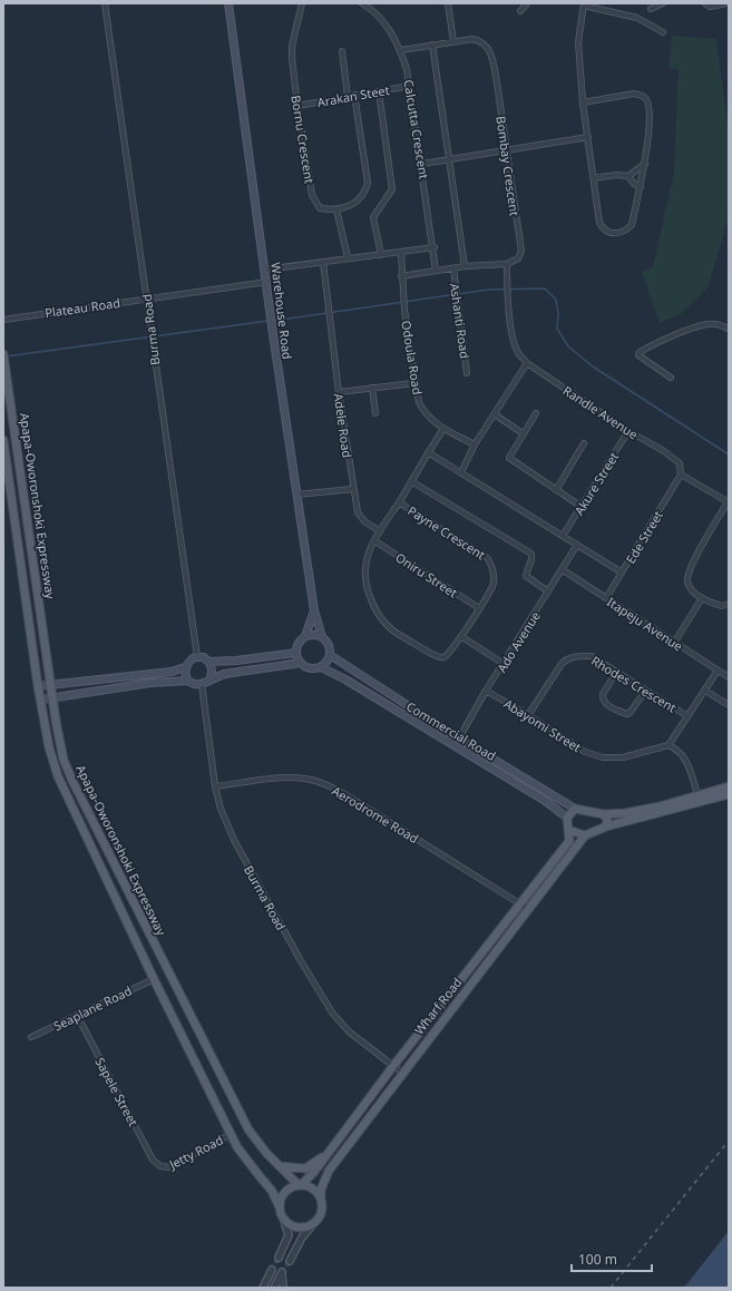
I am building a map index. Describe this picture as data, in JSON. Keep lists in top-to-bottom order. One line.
{"streets":{"main road":["Warehouse Road","Apapa-Oworonshoki Expressway","Commercial Road","Wharf Road"],"street":["Arakan Steet","Calcutta Crescent","Bornu Crescent","Bombay Crescent","Plateau Road","Ashanti Road","Burma Road","Odoula Road","Randle Avenue","Adele Road","Akure Street","Payne Crescent","Ede Street","Oniru Street","Itapeju Avenue","Ado Avenue","Rhodes Crescent","Abayomi Street","Aerodrome Road","Seaplane Road","Sapele Street","Jetty Road"]},"crossings":[["Arakan Steet","Calcutta Crescent"],["Arakan Steet","Bornu Crescent"],["Calcutta Crescent","Bombay Crescent"],["Bombay Crescent","Randle Avenue"],["Plateau Road","Warehouse Road"],["Plateau Road","Burma Road"],["Warehouse Road","Commercial Road"],["Burma Road","Aerodrome Road"],["Burma Road","Wharf Road"],["Randle Avenue","Akure Street"],["Randle Avenue","Ede Street"],["Apapa-Oworonshoki Expressway","Wharf Road"],["Apapa-Oworonshoki Expressway","Seaplane Road"],["Apapa-Oworonshoki Expressway","Jetty Road"],["Payne Crescent","Oniru Street"],["Ede Street","Itapeju Avenue"],["Itapeju Avenue","Ado Avenue"],["Ado Avenue","Abayomi Street"],["Ado Avenue","Commercial Road"],["Rhodes Crescent","Abayomi Street"],["Commercial Road","Wharf Road"],["Aerodrome Road","Wharf Road"],["Seaplane Road","Sapele Street"],["Sapele Street","Jetty Road"]],"scale_bar":"100 m"}
